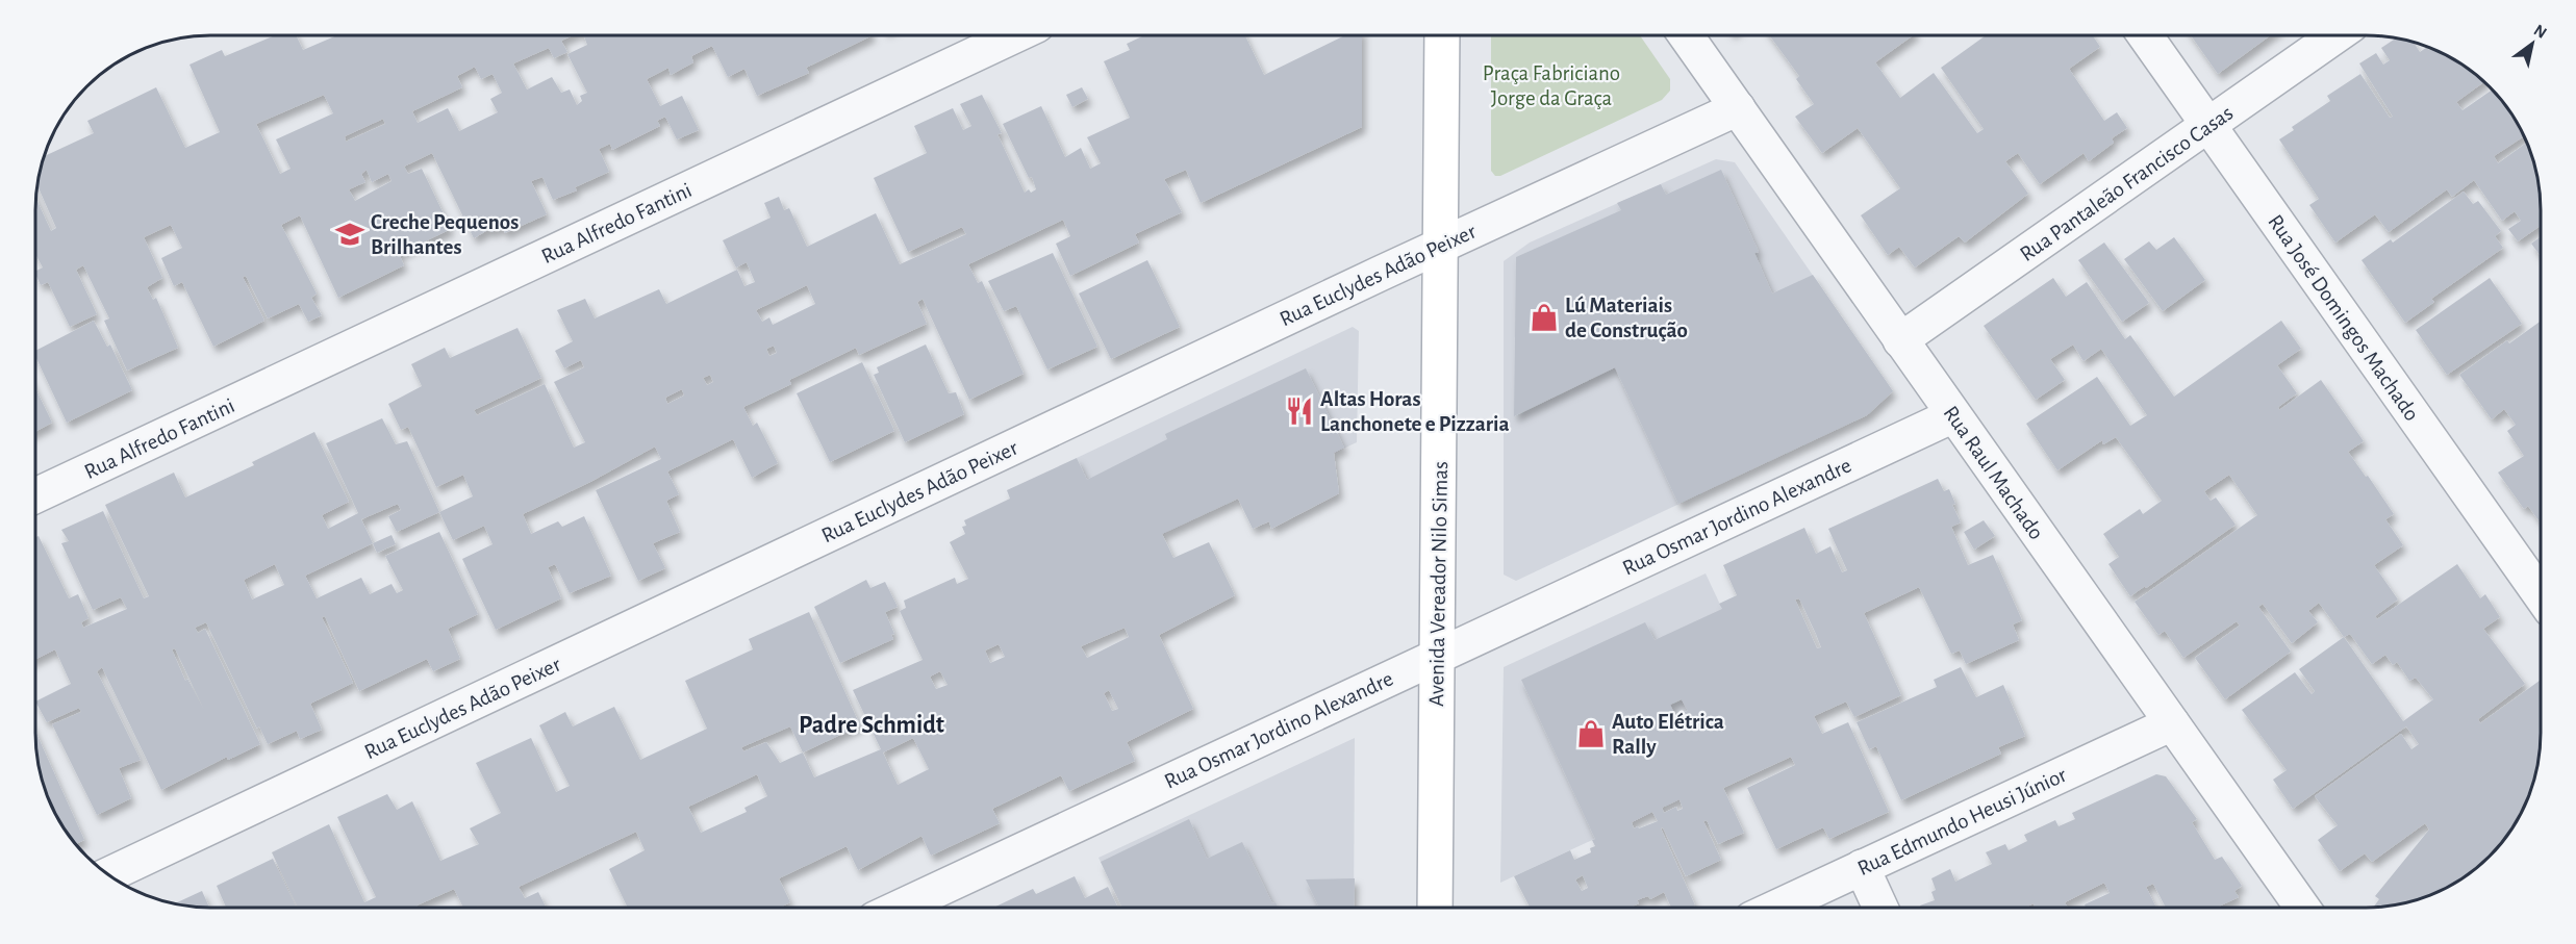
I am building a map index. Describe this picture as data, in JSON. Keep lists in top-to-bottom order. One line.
{"streets":{"main road":["Avenida Vereador Nilo Simas"],"street":["Rua Pantaleão Francisco Casas","Rua Alfredo Fantini","Rua Euclydes Adão Peixer","Rua José Domingos Machado","Rua Raul Machado","Rua Osmar Jordino Alexandre","Rua Edmundo Heusi Júnior"]},"crossings":[["Rua Pantaleão Francisco Casas","Rua José Domingos Machado"],["Rua Pantaleão Francisco Casas","Rua Raul Machado"],["Rua Euclydes Adão Peixer","Rua Raul Machado"],["Rua Euclydes Adão Peixer","Avenida Vereador Nilo Simas"],["Rua Raul Machado","Rua Osmar Jordino Alexandre"],["Rua Raul Machado","Rua Edmundo Heusi Júnior"],["Rua Osmar Jordino Alexandre","Avenida Vereador Nilo Simas"]],"districts":["Padre Schmidt"],"parks":["Praça Fabriciano Jorge da Graça"],"places":{"school or university":["Creche Pequenos Brilhantes"],"shop":["Lú Materiais de Construção","Auto Elétrica Rally"],"restaurant":["Altas Horas Lanchonete e Pizzaria"]},"north":"top right"}
